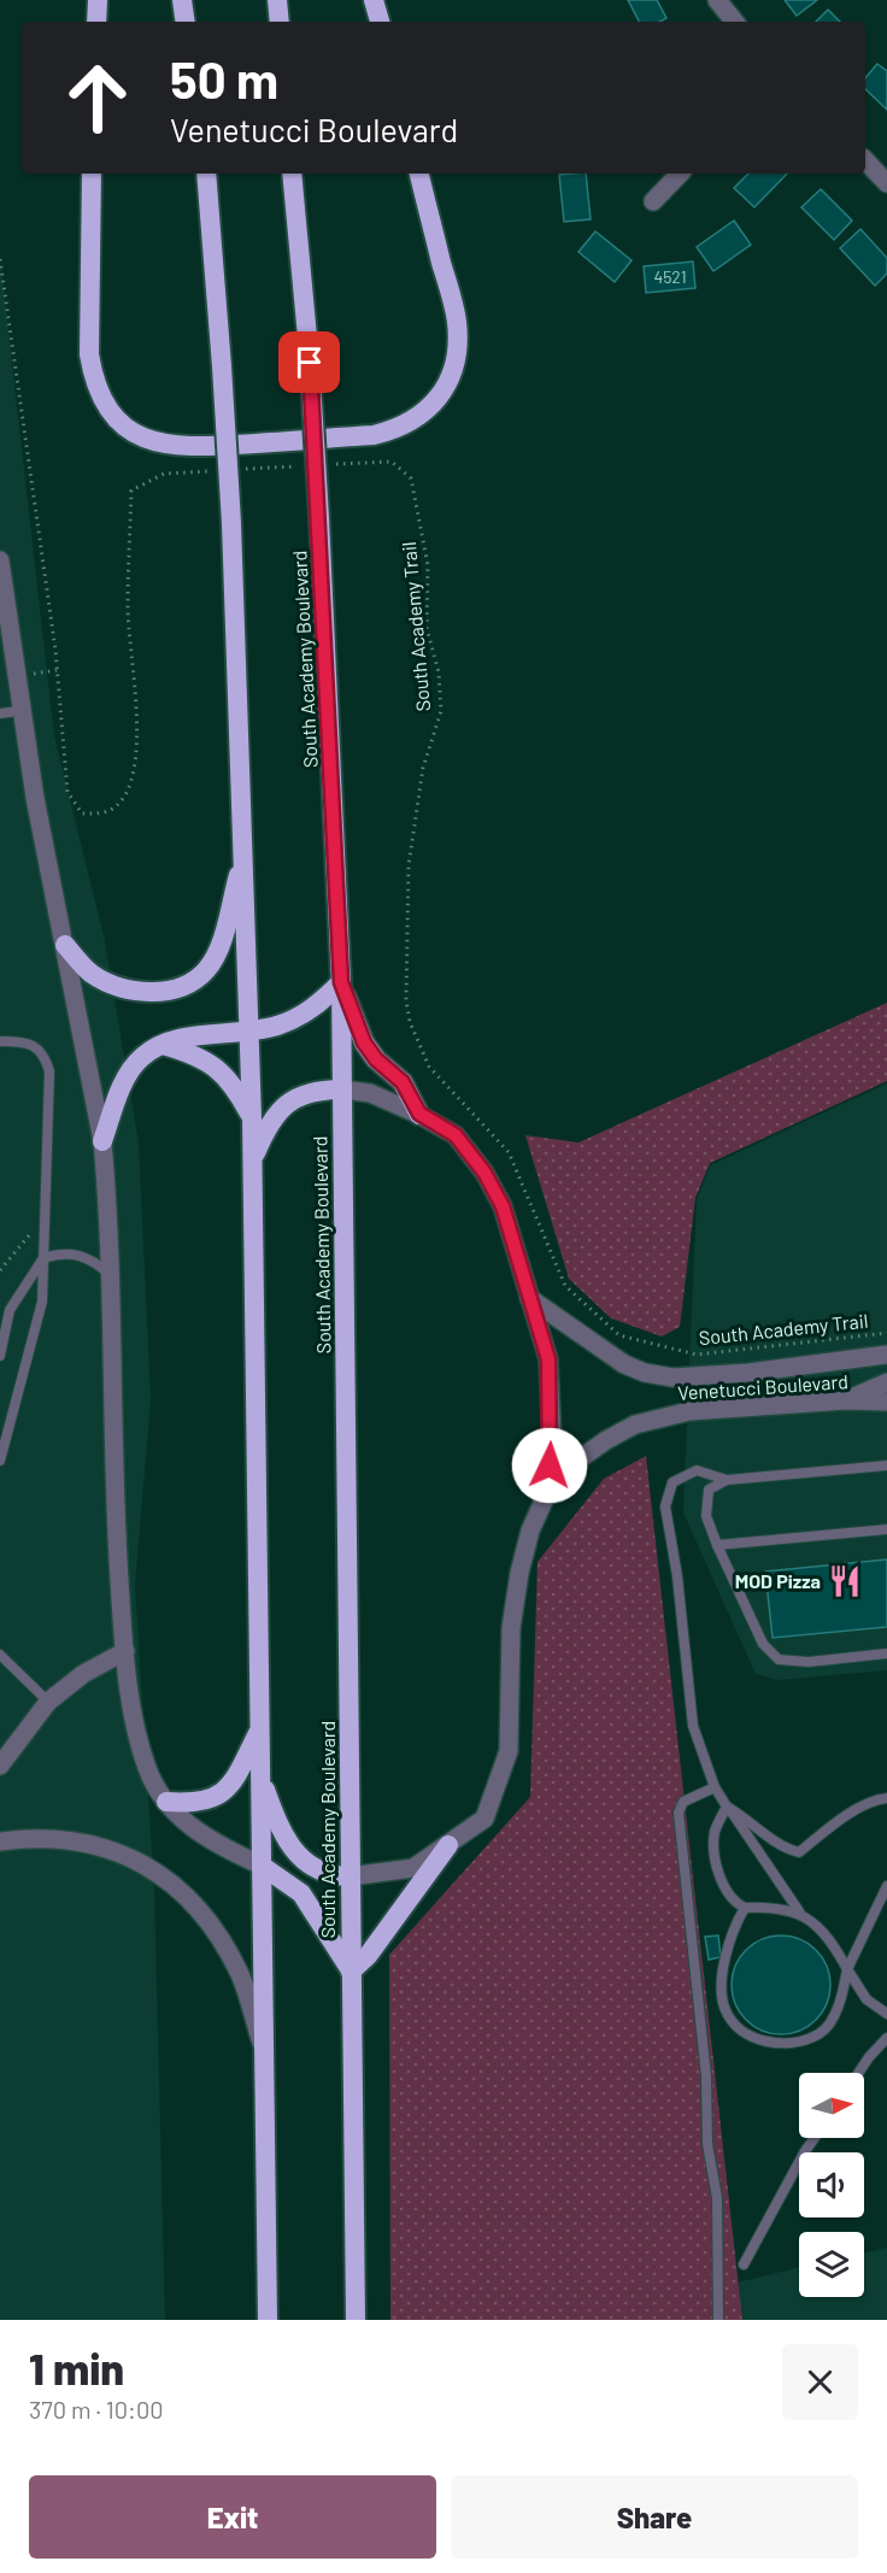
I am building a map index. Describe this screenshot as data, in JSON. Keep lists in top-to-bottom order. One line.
{"streets":{"highway":["South Academy Boulevard"],"street":["Venetucci Boulevard"],"path":["South Academy Trail"]},"crossings":[["South Academy Boulevard","Venetucci Boulevard"]],"places":{"restaurant":["MOD Pizza"]},"house_numbers":["4521"],"north":"right","page":{"turn":["50 m","Venetucci Boulevard"],"heading":["1 min","370 m · 10:00"],"buttons":["Exit","Share"]}}
